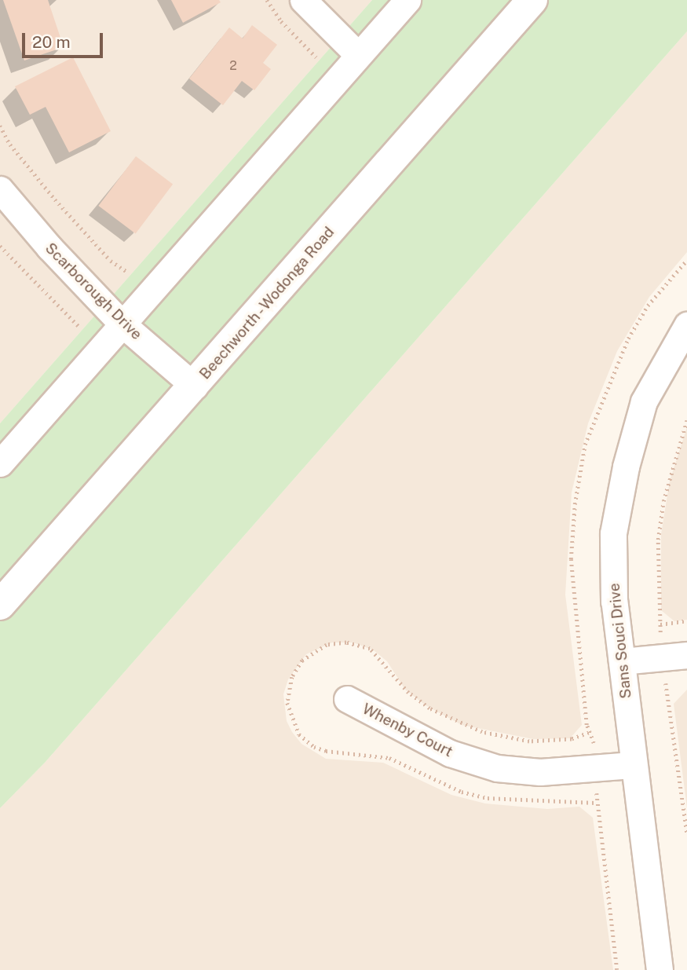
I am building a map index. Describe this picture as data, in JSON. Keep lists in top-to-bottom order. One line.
{"streets":{"main road":["Beechworth - Wodonga Road"],"street":["Scarborough Drive","Sans Souci Drive","Whenby Court"]},"crossings":[["Scarborough Drive","Beechworth - Wodonga Road"],["Sans Souci Drive","Whenby Court"]],"house_numbers":["2"],"scale_bar":"20 m"}
